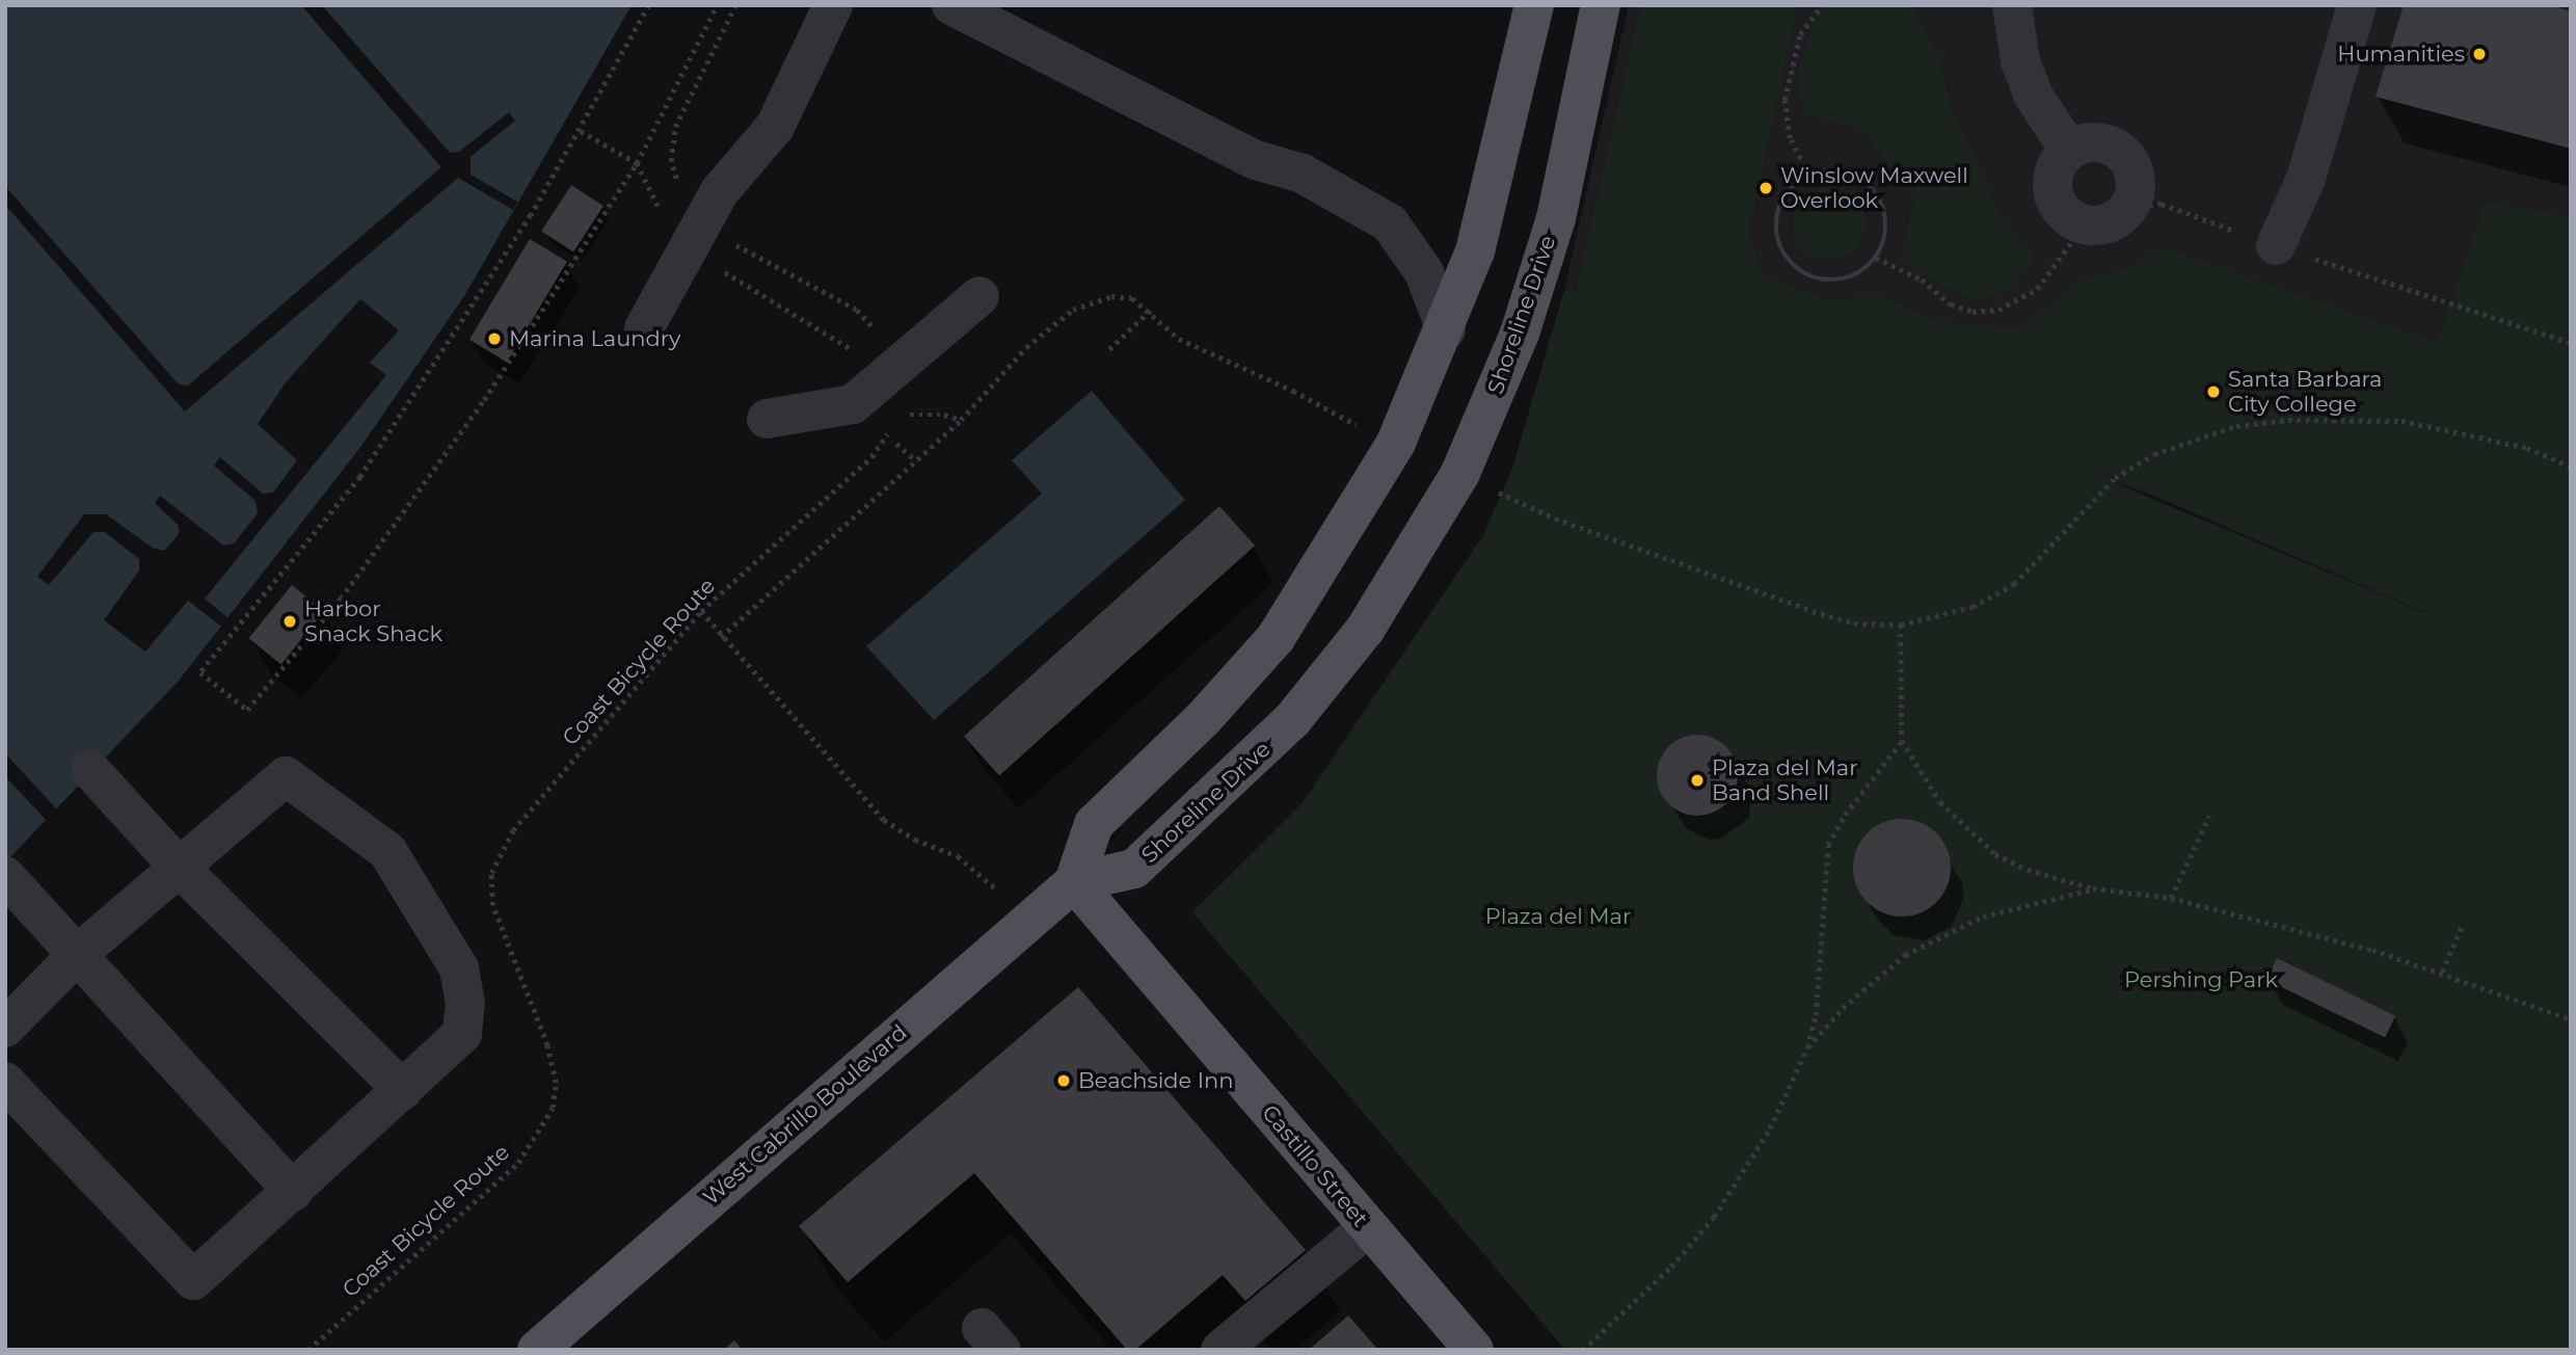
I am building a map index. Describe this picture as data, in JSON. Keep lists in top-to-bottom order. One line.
{"streets":{"main road":["Shoreline Drive","West Cabrillo Boulevard","Castillo Street"],"path":["Coast Bicycle Route"]},"crossings":[["Shoreline Drive","West Cabrillo Boulevard"],["Shoreline Drive","Castillo Street"],["West Cabrillo Boulevard","Castillo Street"]],"parks":["Plaza del Mar","Pershing Park"],"places":["Humanities","Winslow Maxwell Overlook","Marina Laundry","Santa Barbara City College","Harbor Snack Shack","Plaza del Mar Band Shell","Beachside Inn"]}
